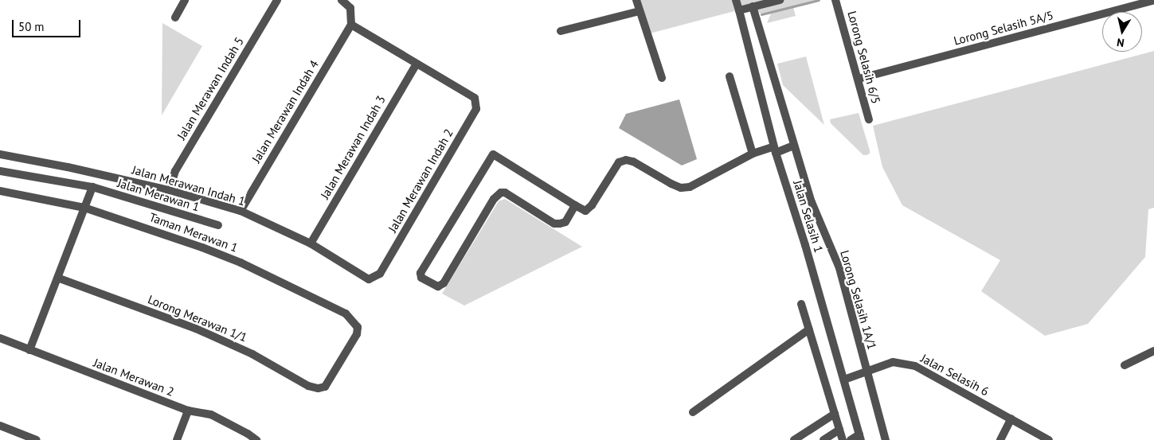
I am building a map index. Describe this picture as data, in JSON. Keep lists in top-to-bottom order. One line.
{"streets":{"street":["Lorong Selasih 5A/5","Lorong Selasih 6/5","Jalan Merawan Indah 5","Jalan Merawan Indah 4","Jalan Merawan Indah 3","Jalan Merawan Indah 2","Jalan Merawan Indah 1","Jalan Merawan 1","Jalan Selasih 1","Taman Merawan 1","Lorong Selasih 1A/1","Lorong Merawan 1/1","Jalan Selasih 6","Jalan Merawan 2"]},"crossings":[["Lorong Selasih 5A/5","Lorong Selasih 6/5"],["Jalan Merawan Indah 5","Jalan Merawan Indah 1"],["Jalan Merawan Indah 4","Jalan Merawan Indah 1"],["Jalan Merawan Indah 3","Jalan Merawan Indah 2"],["Jalan Merawan Indah 3","Jalan Merawan Indah 1"],["Jalan Merawan Indah 2","Jalan Merawan Indah 1"],["Jalan Selasih 1","Jalan Selasih 6"],["Taman Merawan 1","Lorong Merawan 1/1"],["Lorong Selasih 1A/1","Jalan Selasih 6"]],"scale_bar":"50 m","north":"bottom"}
